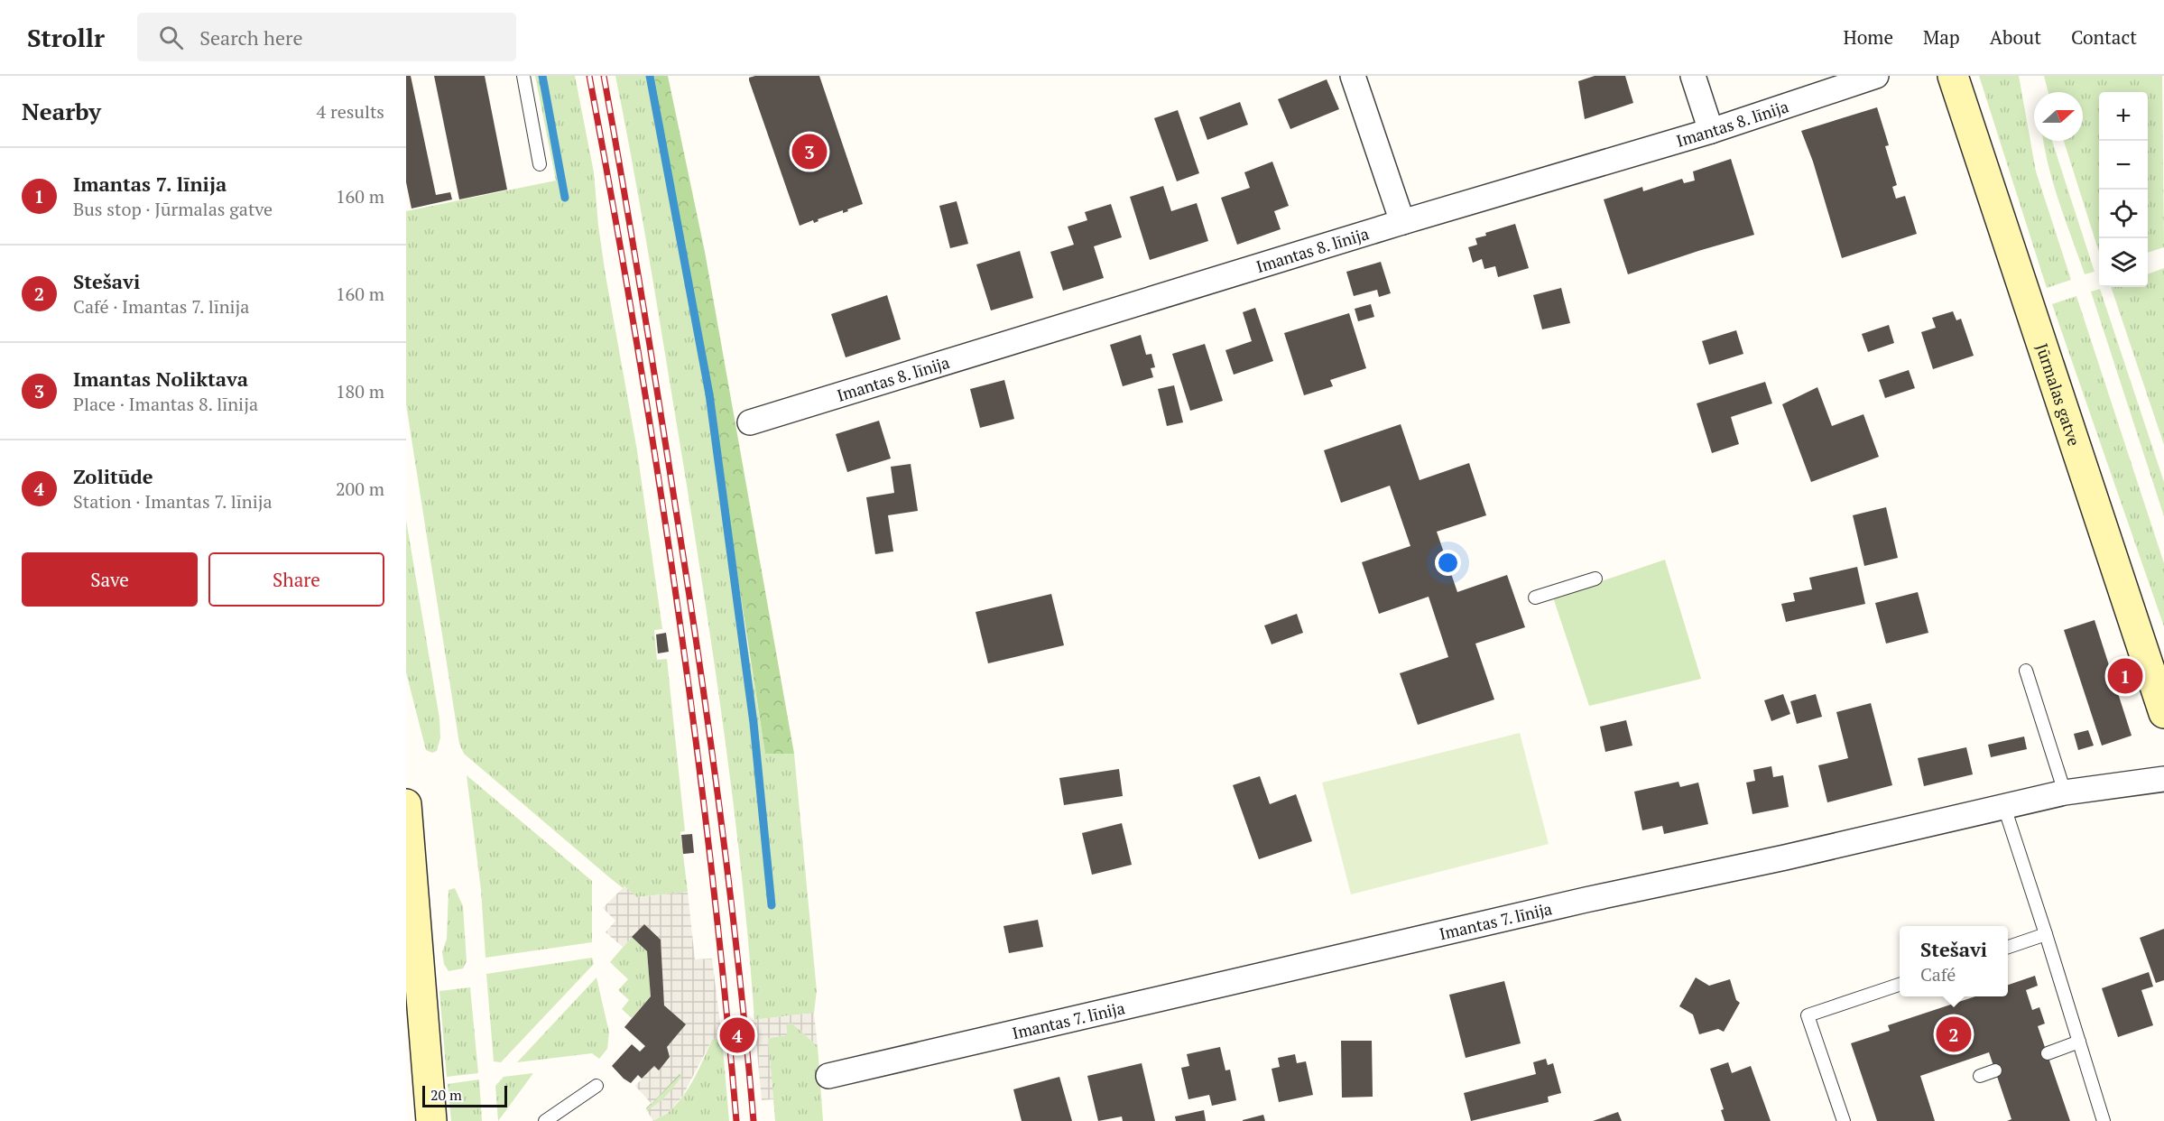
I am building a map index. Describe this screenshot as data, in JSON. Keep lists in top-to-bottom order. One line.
{"streets":{"main road":["Jūrmalas gatve"],"street":["Imantas 8. līnija","Imantas 7. līnija"]},"scale_bar":"20 m","north":"right","page":{"header":"Strollr","search":"Search here","nav":["Home","Map","About","Contact"],"heading":["Nearby","4 results"],"map_buttons":["+","−"],"pins":["3","1","2","4"],"list":[{"mark":"1","name":"Imantas 7. līnija","note":"Bus stop · Jūrmalas gatve","value":"160 m"},{"mark":"2","name":"Stešavi","note":"Café · Imantas 7. līnija","value":"160 m"},{"mark":"3","name":"Imantas Noliktava","note":"Place · Imantas 8. līnija","value":"180 m"},{"mark":"4","name":"Zolitūde","note":"Station · Imantas 7. līnija","value":"200 m"}],"buttons":["Save","Share"],"popup":["Stešavi","Café"],"scale":"20 m"}}
